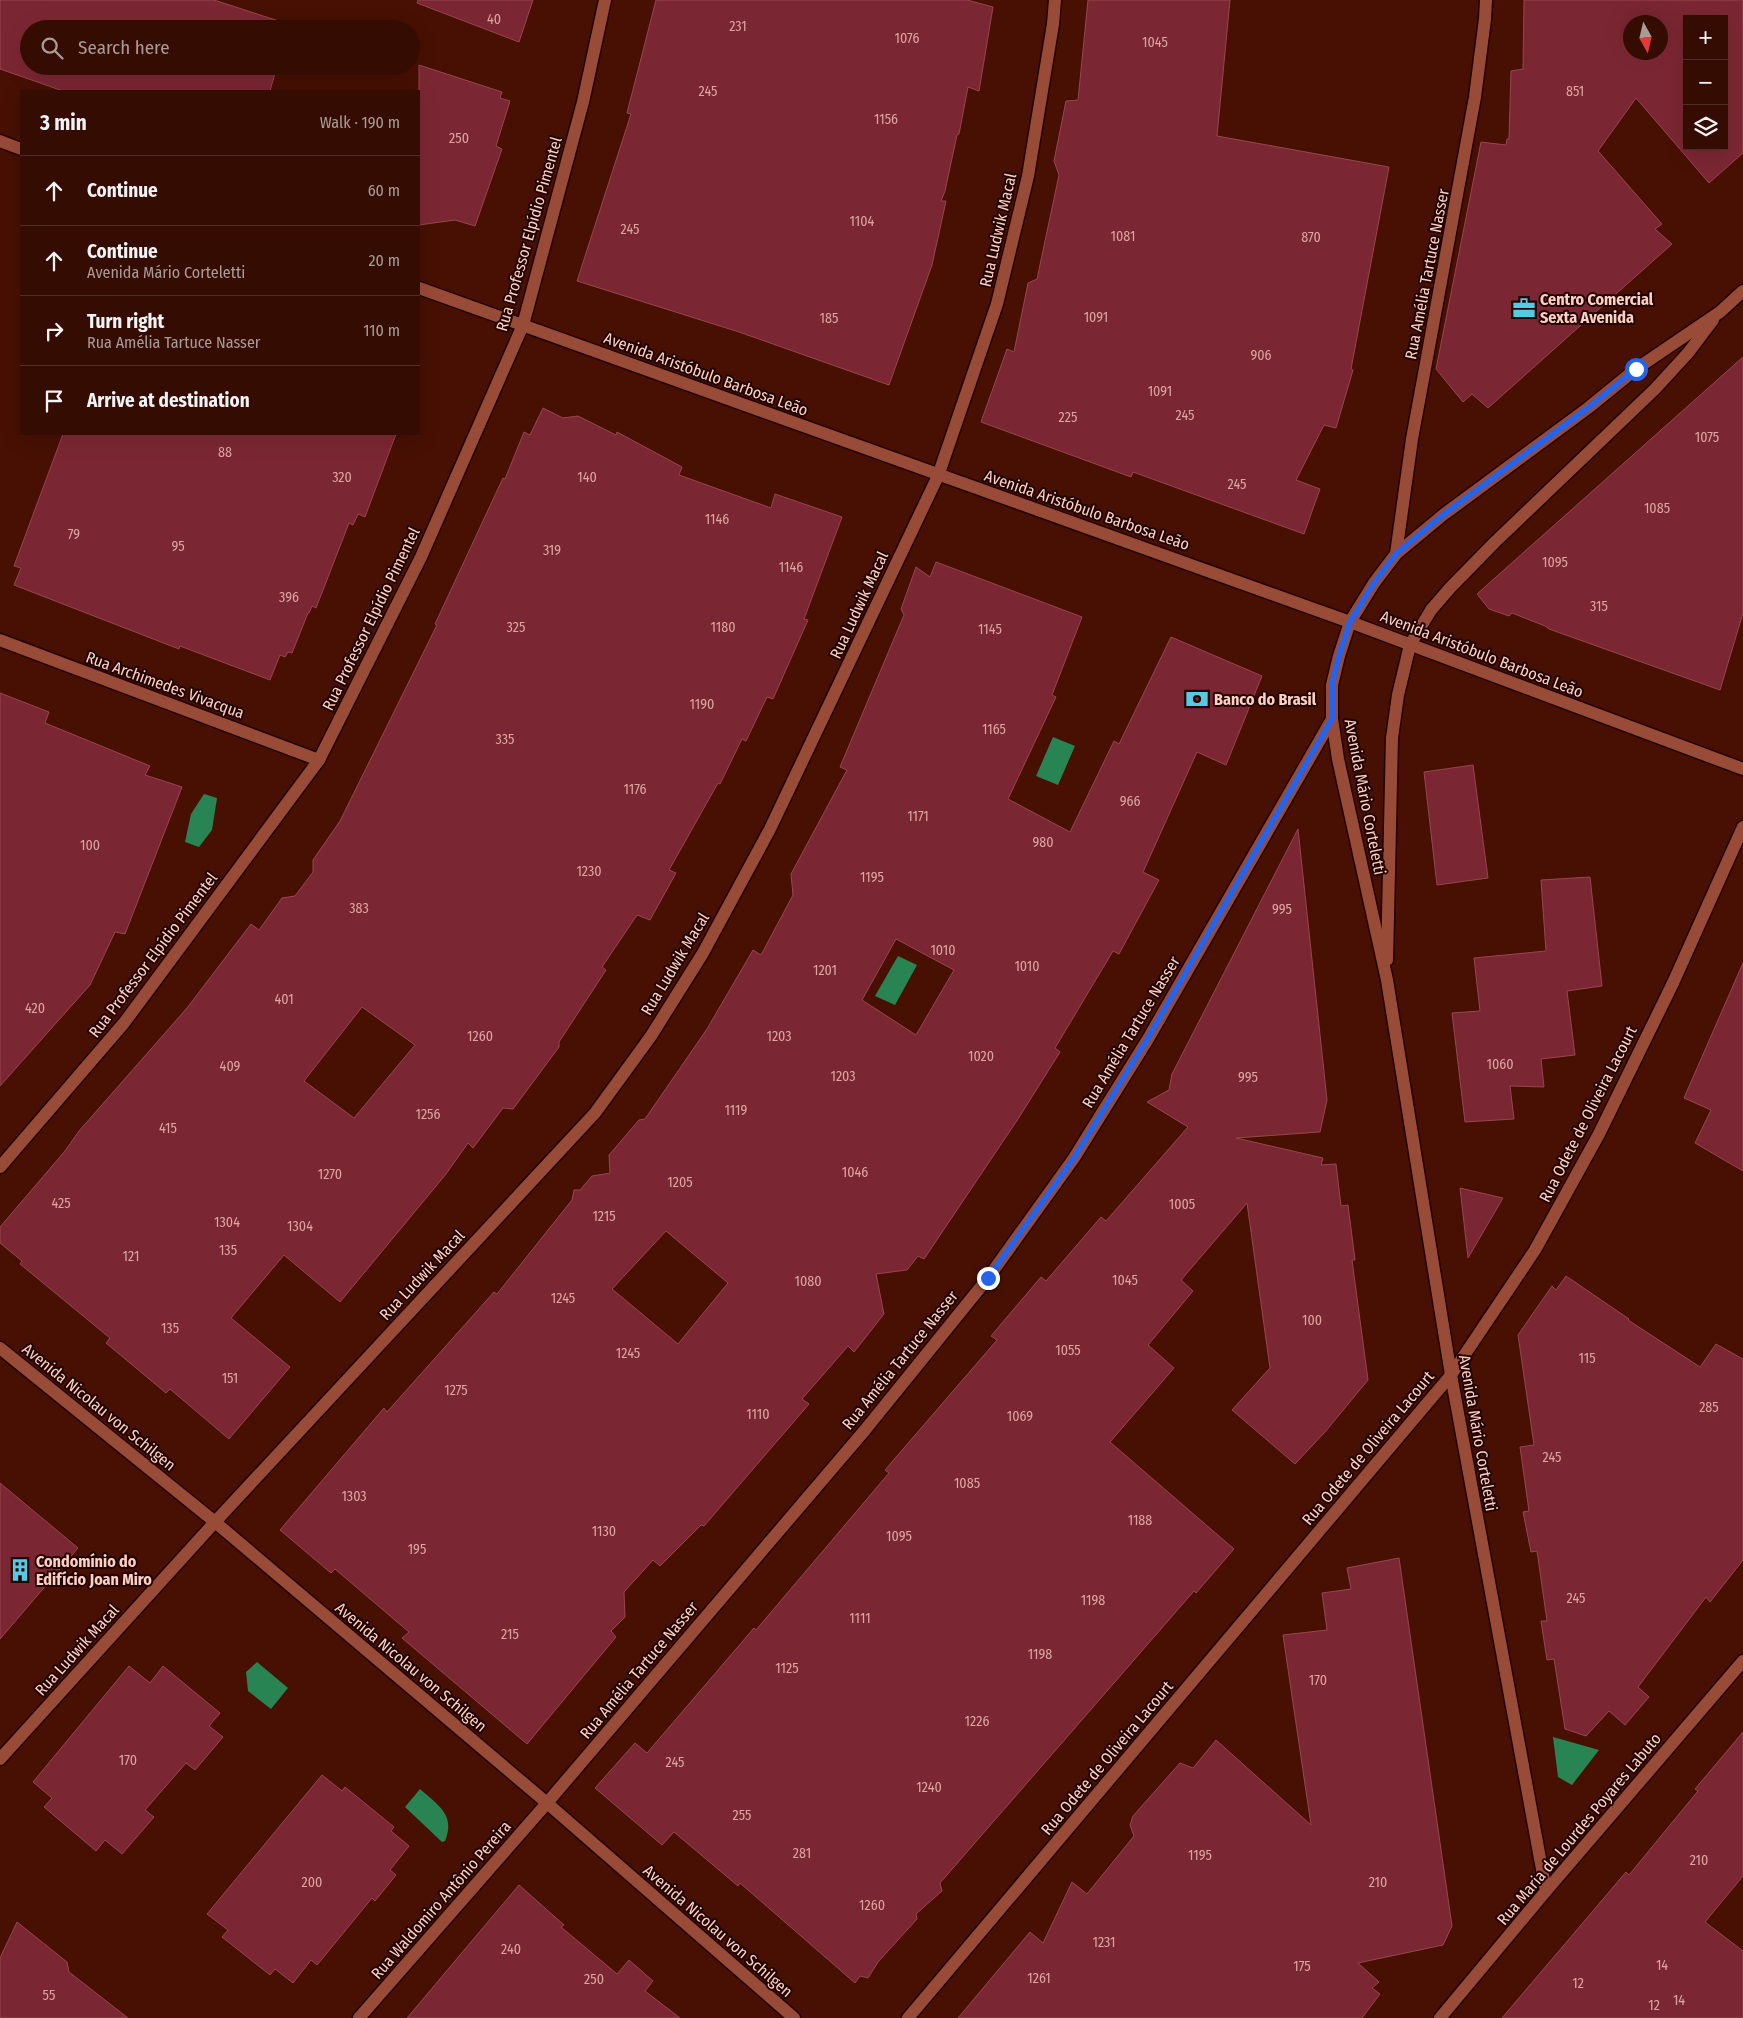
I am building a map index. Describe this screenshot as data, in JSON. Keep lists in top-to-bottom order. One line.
{"streets":{"street":["Rua Ludwik Macal","Rua Professor Elpídio Pimentel","Rua Amélia Tartuce Nasser","Avenida Aristóbulo Barbosa Leão","Rua Archimedes Vivacqua","Avenida Mário Corteletti","Rua Odete de Oliveira Lacourt","Avenida Nicolau von Schilgen","Rua Maria de Lourdes Poyares Labuto","Rua Waldomiro Antônio Pereira"]},"crossings":[["Rua Ludwik Macal","Avenida Aristóbulo Barbosa Leão"],["Rua Ludwik Macal","Avenida Nicolau von Schilgen"],["Rua Professor Elpídio Pimentel","Avenida Aristóbulo Barbosa Leão"],["Rua Professor Elpídio Pimentel","Rua Archimedes Vivacqua"],["Rua Amélia Tartuce Nasser","Avenida Mário Corteletti"],["Rua Amélia Tartuce Nasser","Avenida Nicolau von Schilgen"],["Rua Amélia Tartuce Nasser","Rua Waldomiro Antônio Pereira"],["Avenida Aristóbulo Barbosa Leão","Avenida Mário Corteletti"],["Avenida Mário Corteletti","Rua Odete de Oliveira Lacourt"],["Avenida Mário Corteletti","Rua Maria de Lourdes Poyares Labuto"],["Avenida Nicolau von Schilgen","Rua Waldomiro Antônio Pereira"]],"places":{"office":["Centro Comercial Sexta Avenida"],"bank":["Banco do Brasil"],"building":["Condomínio do Edifício Joan Miro"]},"house_numbers":["40","231","1076","1045","245","851","1156","250","1104","245","1081","870","1091","185","906","1091","245","225","1075","88","320","140","245","1085","1146","79","95","319","1095","1146","396","315","325","1180","1145","1190","1165","335","1176","966","1171","980","100","1230","1195","383","995","1010","1010","1201","401","420","1260","1203","1020","1060","409","1203","995","1119","1256","415","1046","1270","1205","425","1005","1215","1304","1304","135","121","1045","1080","1245","100","135","1055","1245","115","151","1275","285","1110","1069","245","1085","1303","1188","1130","1095","195","245","1198","1111","215","1198","1125","170","1226","170","245","1240","255","281","1195","210","200","210","1260","1231","240","14","175","1261","250","12","55","14","12"],"north":"bottom","page":{"map_buttons":["+","−"],"search":"Search here","heading":["3 min","Walk · 190 m"],"list":[["Continue","60 m"],["Continue","Avenida Mário Corteletti","20 m"],["Turn right","Rua Amélia Tartuce Nasser","110 m"],"Arrive at destination"]}}
